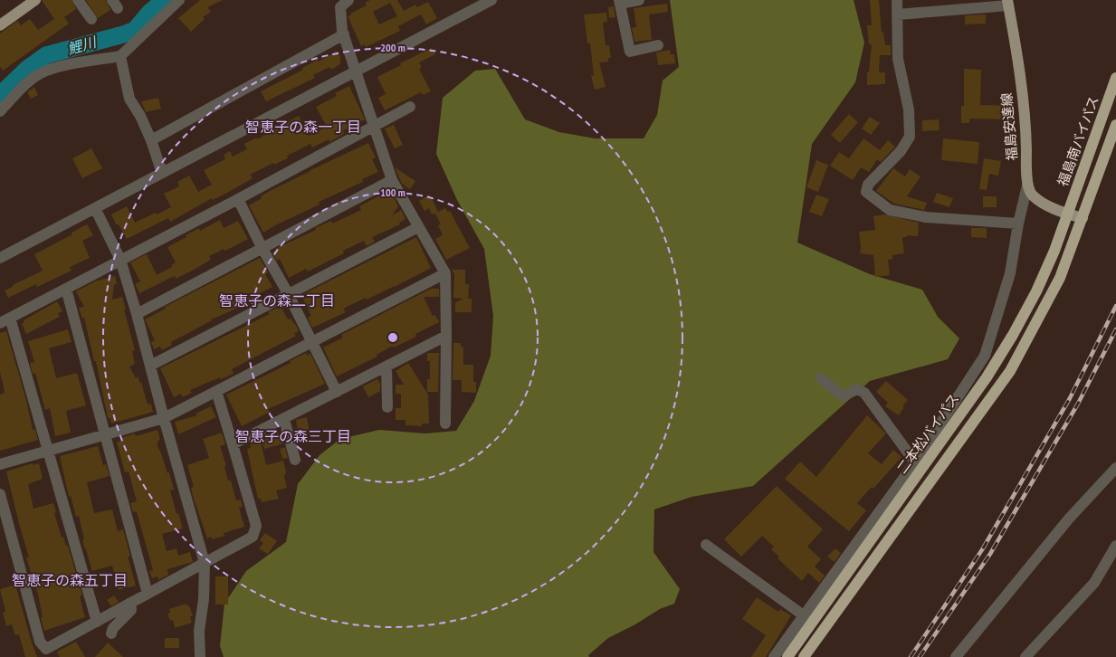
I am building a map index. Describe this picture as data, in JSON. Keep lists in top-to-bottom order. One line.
{"streets":{"highway":["福島南バイパス","二本松バイパス"],"main road":["福島安達線"]},"crossings":[["福島南バイパス","二本松バイパス"]],"districts":["智恵子の森一丁目","智恵子の森二丁目","智恵子の森三丁目","智恵子の森五丁目"],"water":["鯉川"],"rings":["200 m","100 m"]}
